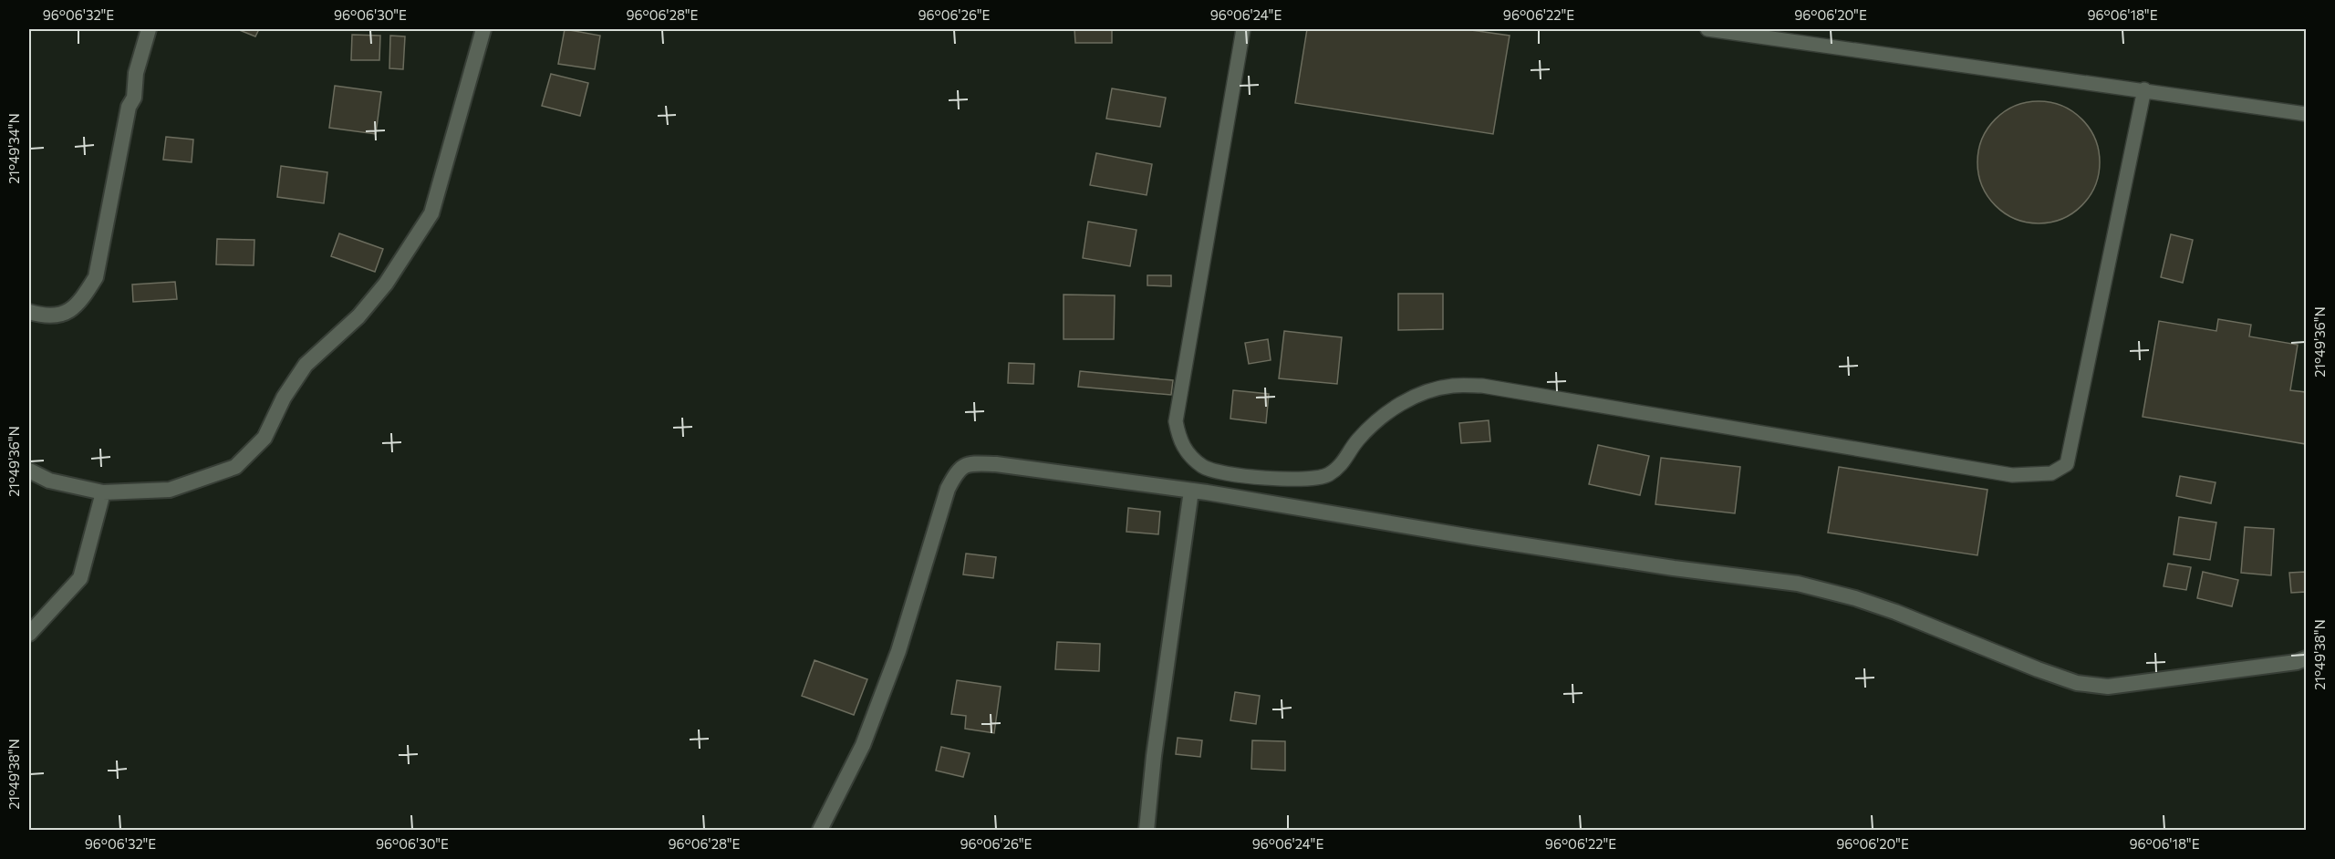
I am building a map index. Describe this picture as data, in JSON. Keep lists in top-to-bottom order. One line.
{"coordinates":["96°06'32\"E","96°06'30\"E","96°06'28\"E","96°06'26\"E","96°06'24\"E","96°06'22\"E","96°06'20\"E","96°06'18\"E","21°49'34\"N","21°49'36\"N","21°49'38\"N"]}
